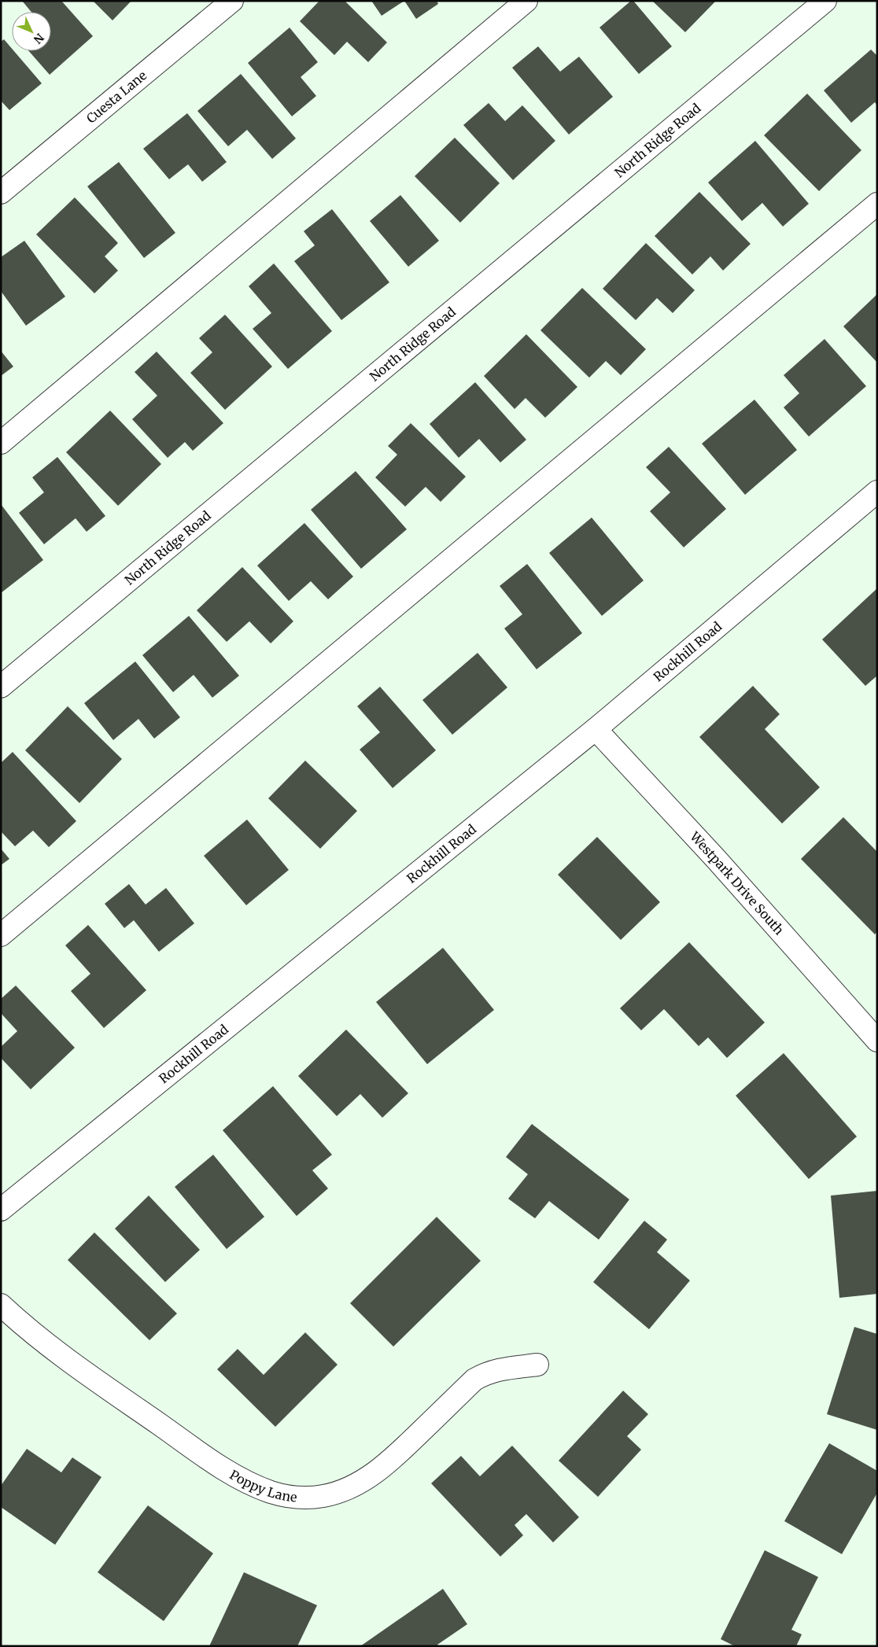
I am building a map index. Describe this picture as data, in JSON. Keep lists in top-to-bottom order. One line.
{"streets":{"street":["Cuesta Lane","North Ridge Road","Rockhill Road","Westpark Drive South","Poppy Lane"]},"crossings":[["Rockhill Road","Westpark Drive South"]],"north":"bottom right"}
